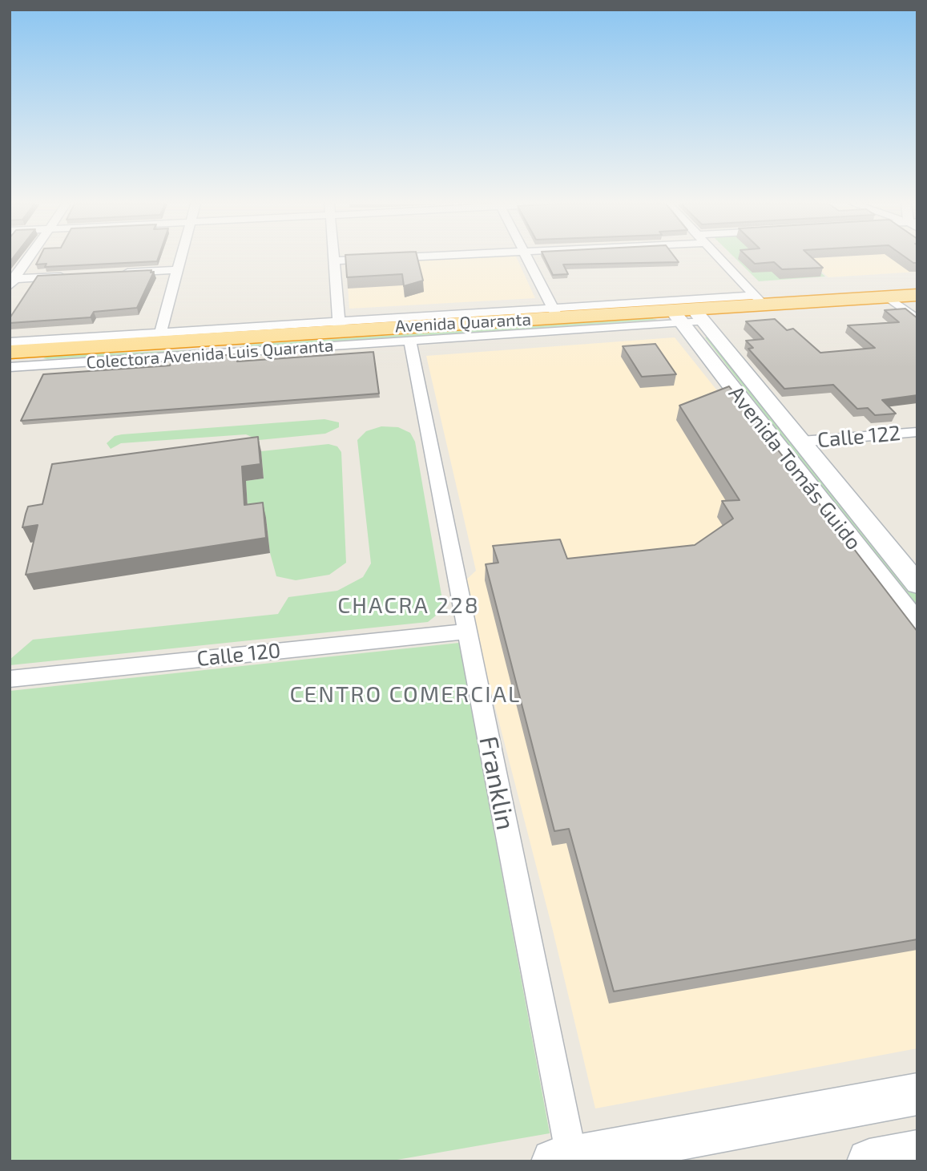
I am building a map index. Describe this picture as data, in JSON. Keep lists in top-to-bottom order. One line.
{"streets":{"highway":["Avenida Quaranta"],"main road":["Avenida Tomás Guido"],"street":["Colectora Avenida Luis Quaranta","Calle 122","Calle 120","Franklin"]},"crossings":[["Avenida Quaranta","Colectora Avenida Luis Quaranta"],["Avenida Quaranta","Avenida Tomás Guido"],["Colectora Avenida Luis Quaranta","Avenida Tomás Guido"],["Colectora Avenida Luis Quaranta","Franklin"],["Calle 122","Avenida Tomás Guido"],["Calle 120","Franklin"]],"districts":["CHACRA 228","CENTRO COMERCIAL"]}
